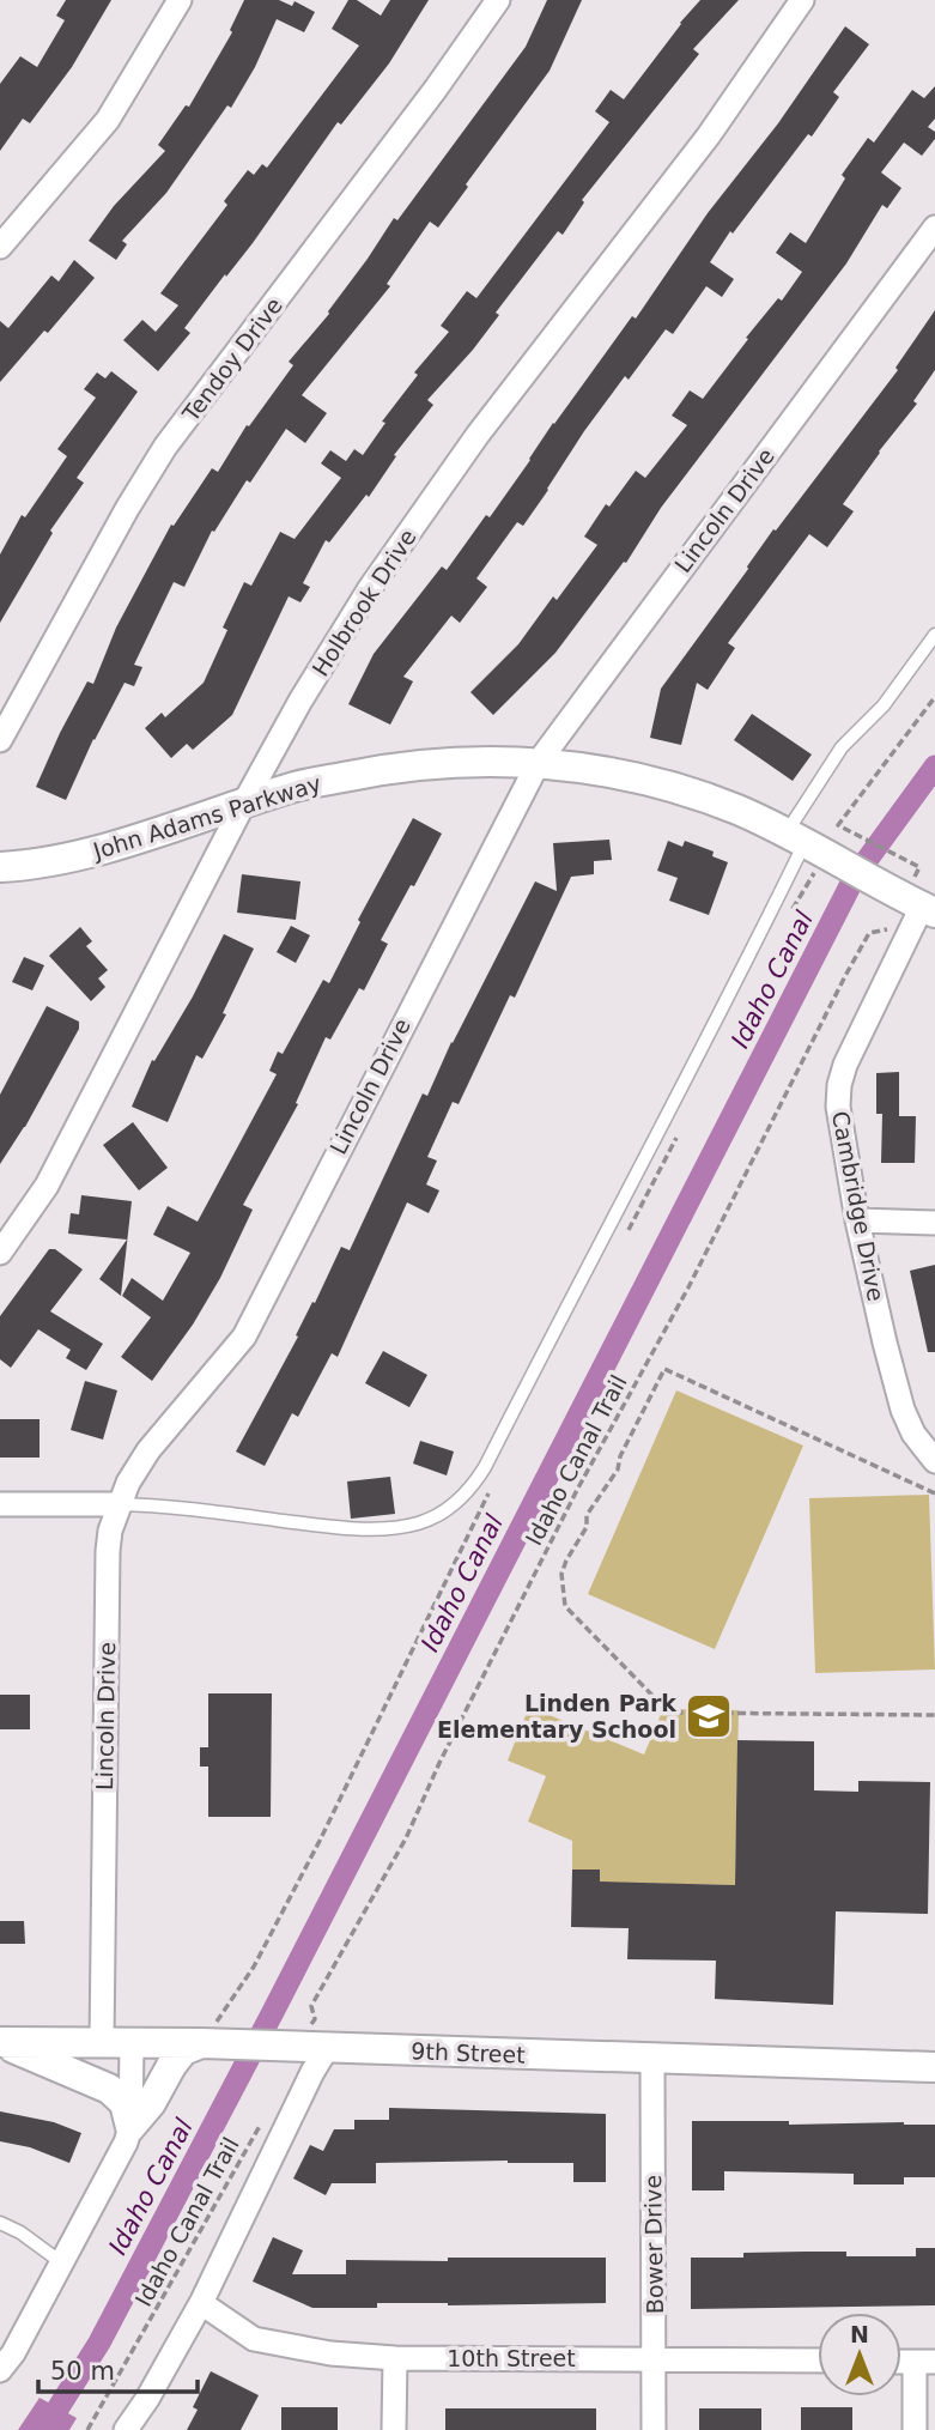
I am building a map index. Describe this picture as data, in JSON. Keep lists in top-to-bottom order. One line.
{"streets":{"street":["Tendoy Drive","Lincoln Drive","Holbrook Drive","John Adams Parkway","Cambridge Drive","9th Street","Bower Drive","10th Street"],"path":["Idaho Canal Trail"]},"crossings":[["Lincoln Drive","John Adams Parkway"],["Lincoln Drive","9th Street"],["Holbrook Drive","John Adams Parkway"],["John Adams Parkway","Cambridge Drive"],["9th Street","Bower Drive"],["Bower Drive","10th Street"]],"water":["Idaho Canal"],"places":{"school or university":["Linden Park Elementary School"]},"scale_bar":"50 m","north":"top"}
